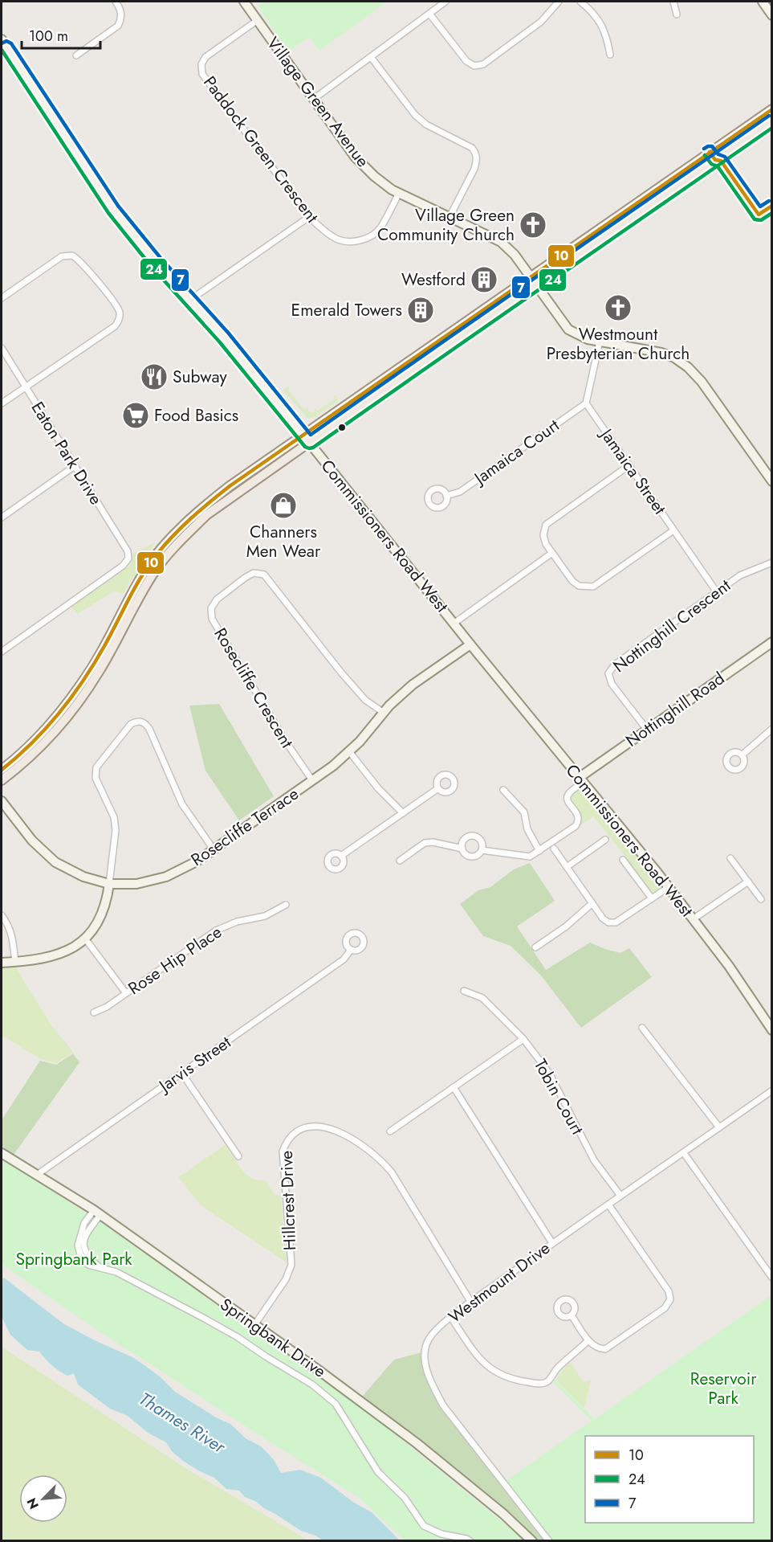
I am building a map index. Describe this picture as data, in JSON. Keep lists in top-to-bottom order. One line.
{"streets":{"main road":["Village Green Avenue","Commissioners Road West","Nottinghill Road","Rosecliffe Terrace","Springbank Drive"],"street":["Paddock Green Crescent","Jamaica Court","Eaton Park Drive","Jamaica Street","Nottinghill Crescent","Rosecliffe Crescent","Rose Hip Place","Jarvis Street","Tobin Court","Hillcrest Drive","Westmount Drive"]},"crossings":[["Village Green Avenue","Paddock Green Crescent"],["Jamaica Court","Jamaica Street"],["Jamaica Street","Nottinghill Crescent"],["Commissioners Road West","Nottinghill Road"],["Commissioners Road West","Rosecliffe Terrace"],["Nottinghill Crescent","Nottinghill Road"],["Rosecliffe Crescent","Rosecliffe Terrace"],["Jarvis Street","Springbank Drive"],["Tobin Court","Westmount Drive"],["Hillcrest Drive","Westmount Drive"],["Hillcrest Drive","Springbank Drive"]],"water":["Thames River"],"parks":["Springbank Park","Reservoir Park"],"places":{"church":["Village Green Community Church","Westmount Presbyterian Church"],"building":["Westford","Emerald Towers"],"restaurant":["Subway"],"supermarket":["Food Basics"],"shop":["Channers Men Wear"]},"lines":["transit line 7","transit line 24","transit line 10"],"legend":["10","24","7"],"scale_bar":"100 m","north":"bottom left"}
